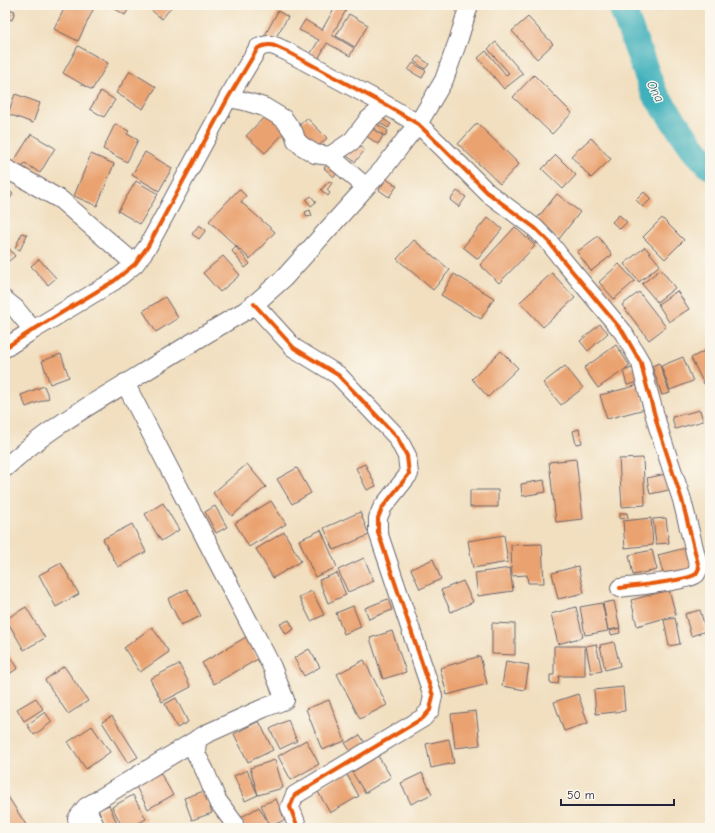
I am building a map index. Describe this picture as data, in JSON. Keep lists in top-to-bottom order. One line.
{"water":["Ona"],"scale_bar":"50 m"}
